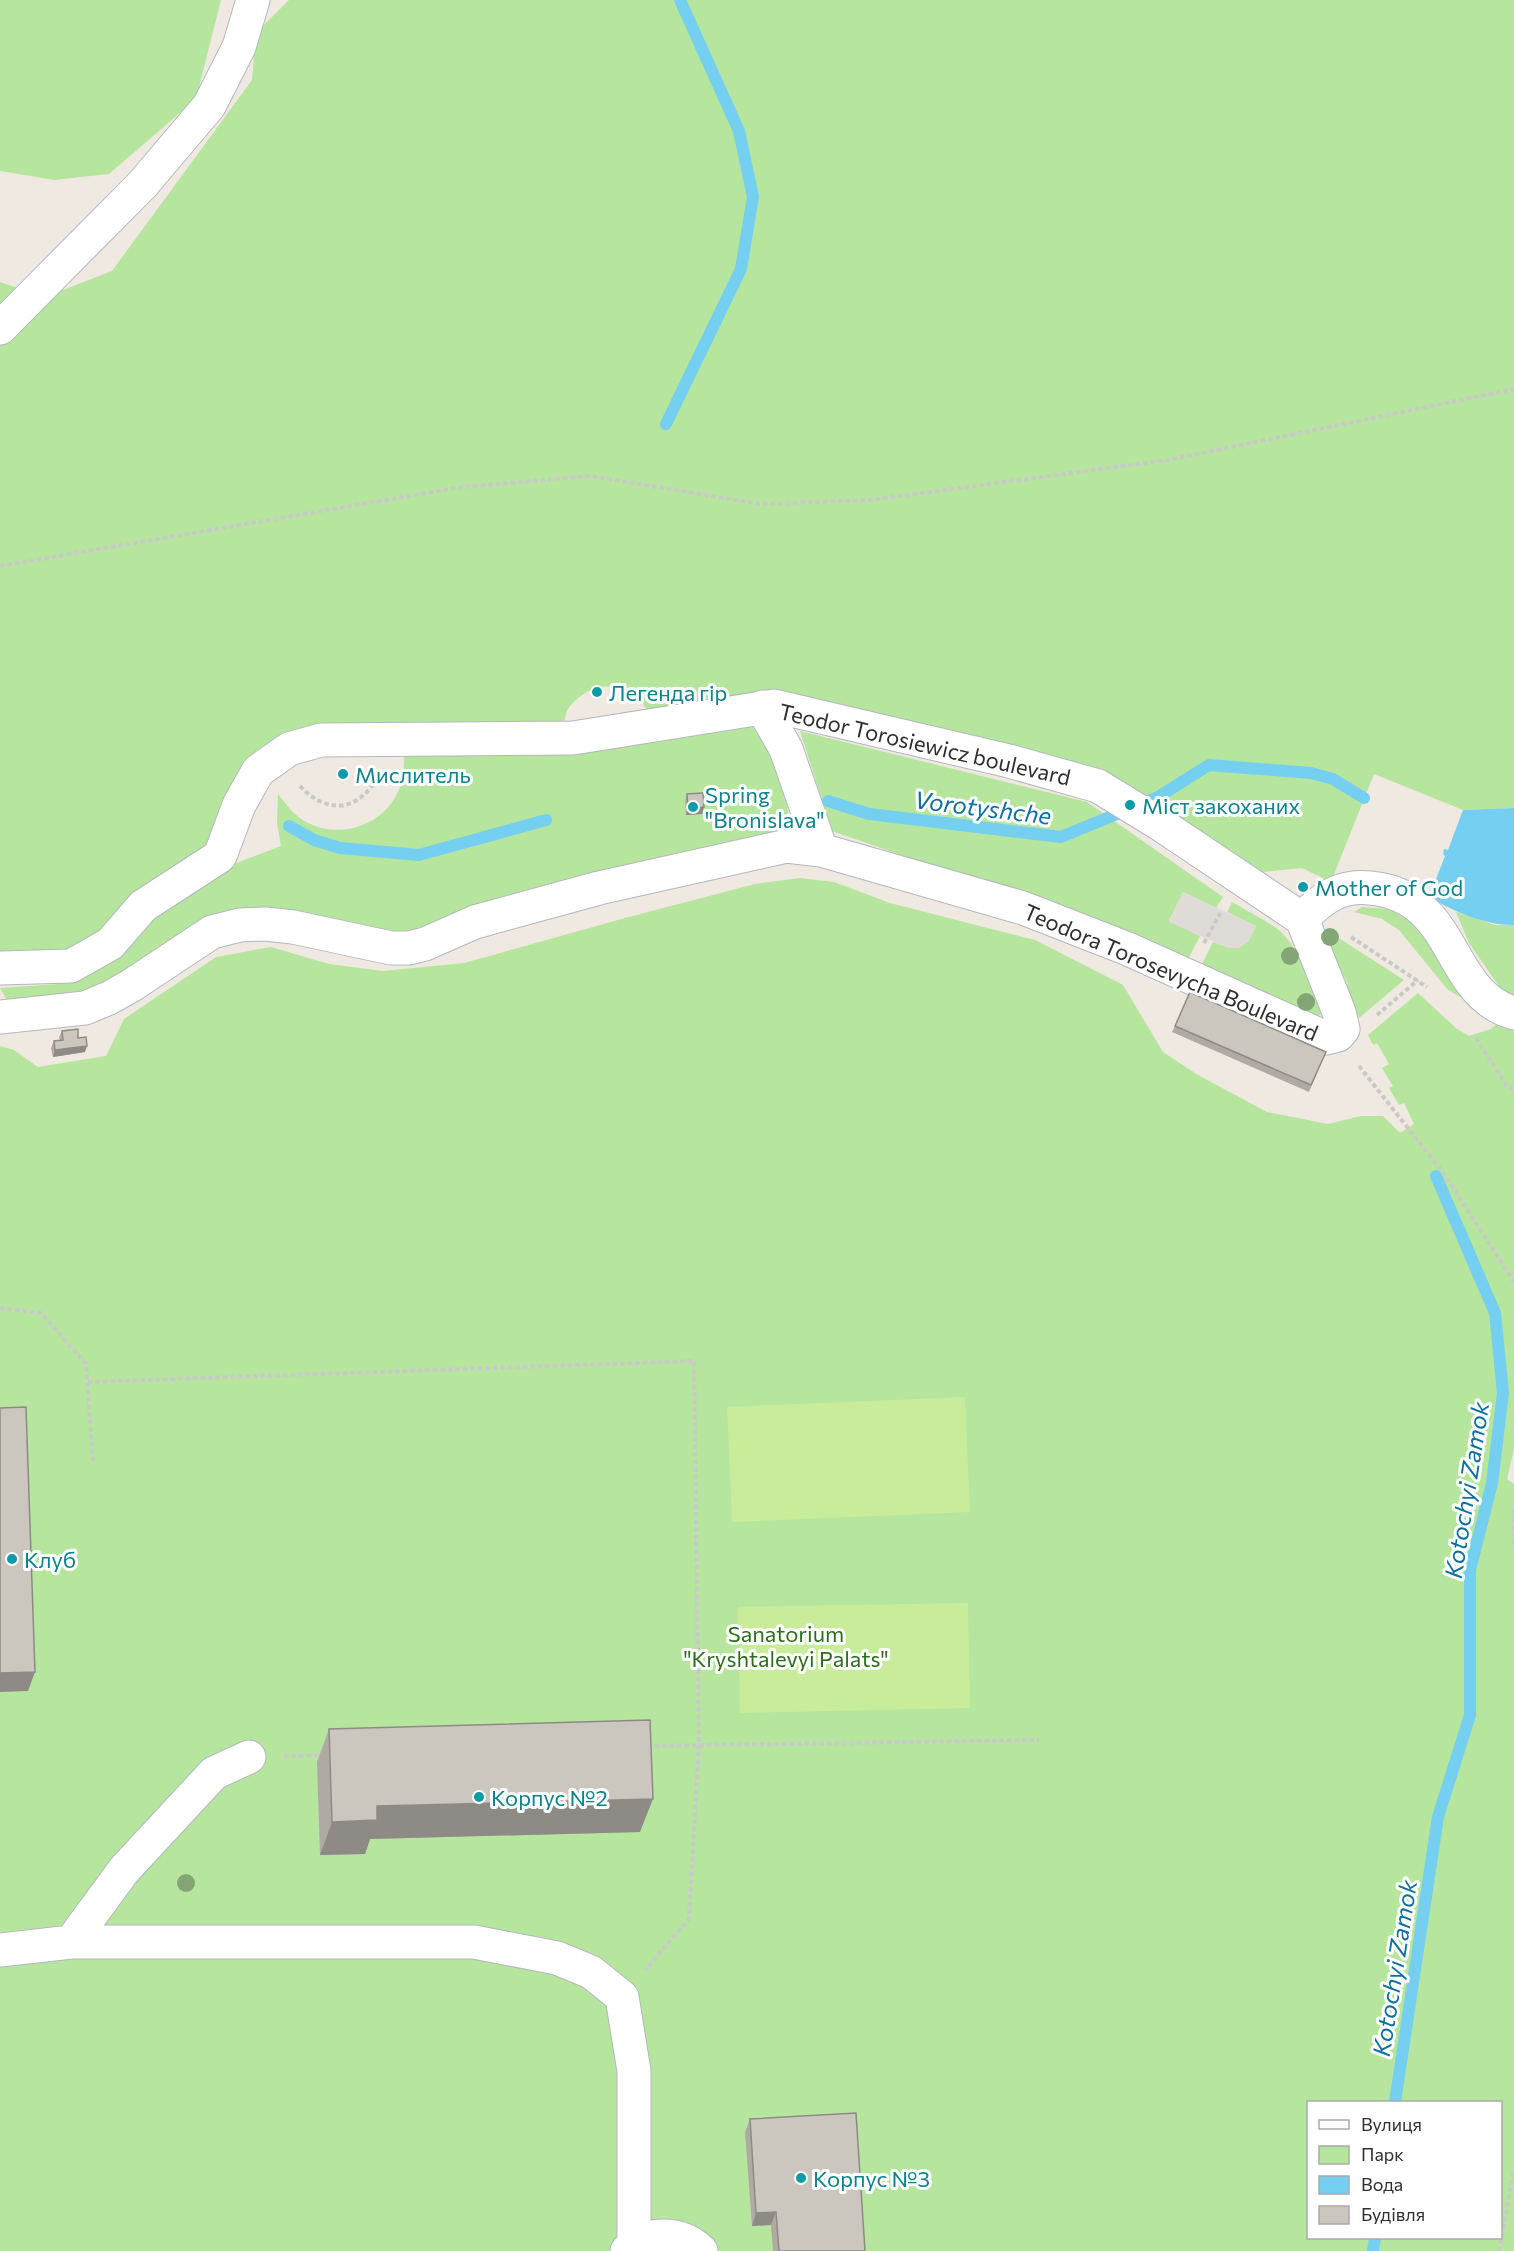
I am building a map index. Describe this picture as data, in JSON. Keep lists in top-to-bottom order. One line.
{"streets":{"street":["Teodor Torosiewicz boulevard","Teodora Torosevycha Boulevard"]},"crossings":[["Teodor Torosiewicz boulevard","Teodora Torosevycha Boulevard"]],"water":["Vorotyshche","Kotochyi Zamok"],"parks":["Sanatorium \"Kryshtalevyi Palats\""],"places":["Легенда гір","Мислитель","Міст закоханих","Spring \"Bronislava\"","Mother of God","Клуб","Корпус №2","Корпус №3"],"legend":["Вулиця","Парк","Вода","Будівля"]}
